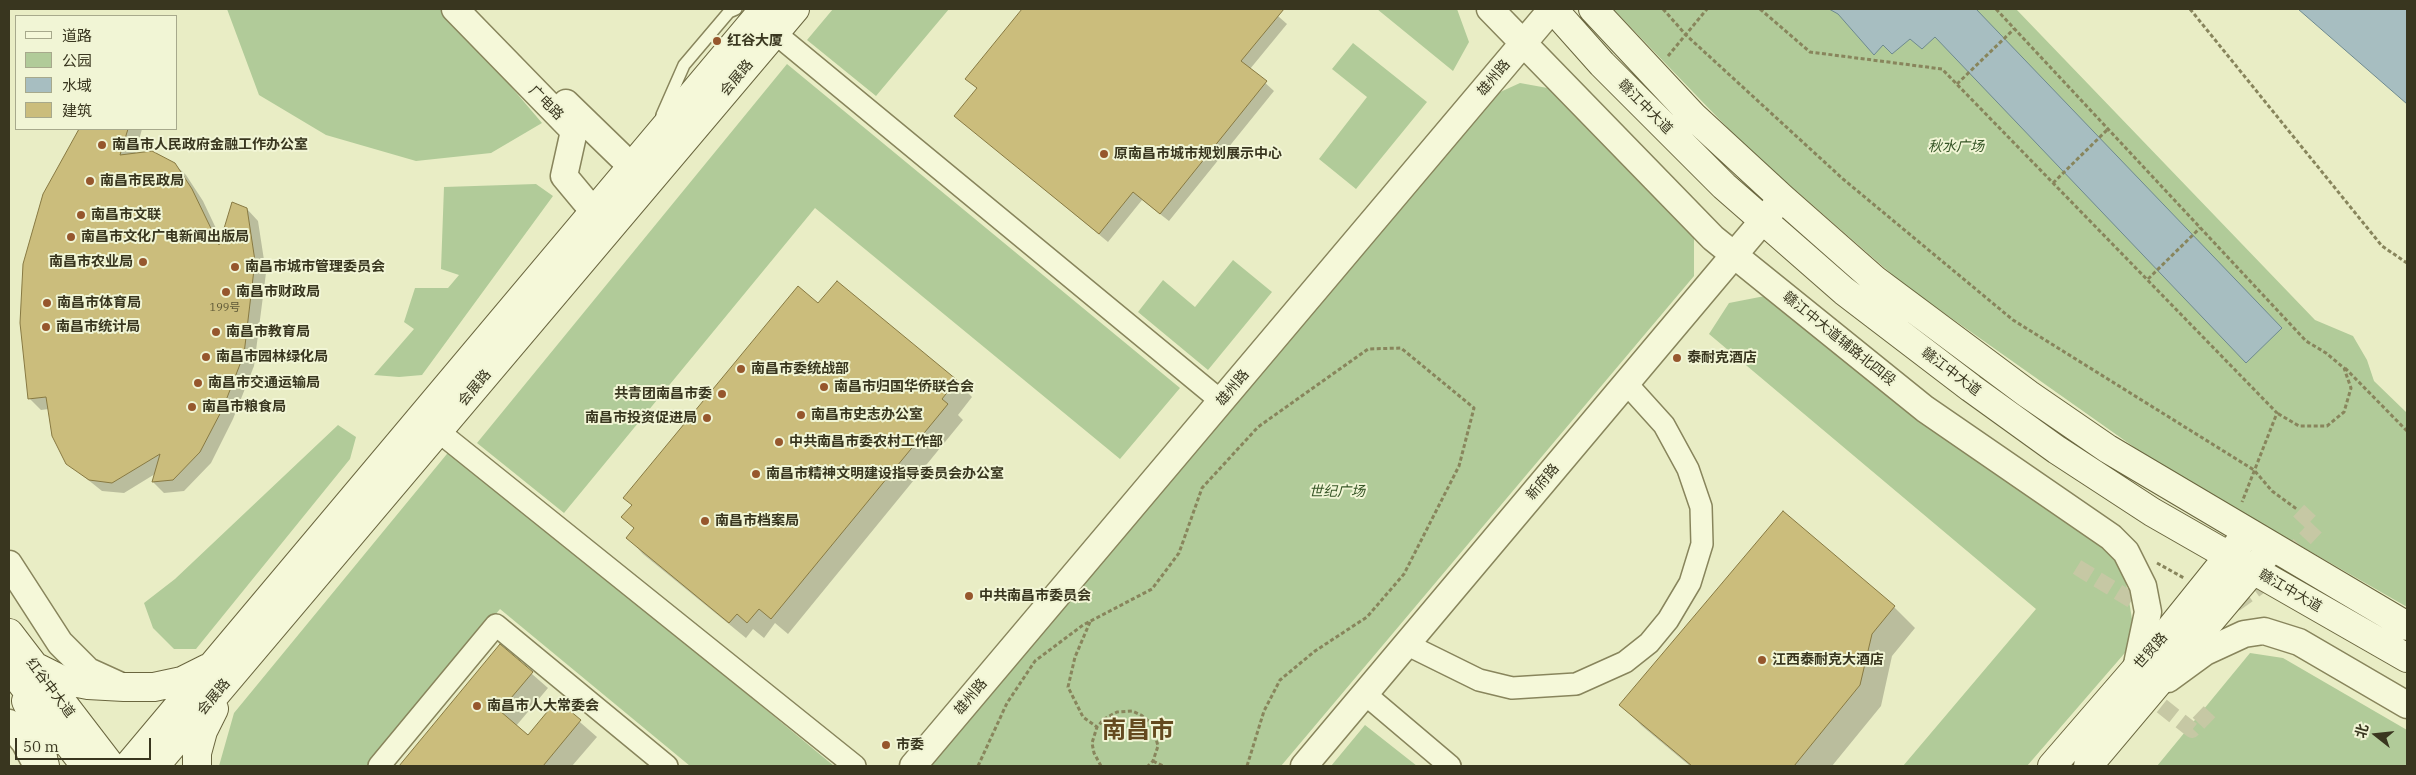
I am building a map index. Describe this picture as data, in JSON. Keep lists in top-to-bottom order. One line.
{"streets":{"main road":["会展路","赣江中大道","世贸路","红谷中大道"],"street":["雄州路","广电路","赣江中大道辅路北四段","新府路"]},"crossings":[["会展路","广电路"],["雄州路","赣江中大道"],["雄州路","赣江中大道辅路北四段"],["赣江中大道","新府路"],["赣江中大道","世贸路"],["赣江中大道辅路北四段","新府路"],["赣江中大道辅路北四段","世贸路"]],"districts":["南昌市"],"parks":["秋水广场","世纪广场"],"places":["红谷大厦","南昌市人民政府金融工作办公室","原南昌市城市规划展示中心","南昌市民政局","南昌市文联","南昌市文化广电新闻出版局","南昌市农业局","南昌市城市管理委员会","南昌市财政局","南昌市体育局","南昌市统计局","南昌市教育局","南昌市园林绿化局","泰耐克酒店","南昌市委统战部","南昌市交通运输局","南昌市归国华侨联合会","共青团南昌市委","南昌市粮食局","南昌市史志办公室","南昌市投资促进局","中共南昌市委农村工作部","南昌市精神文明建设指导委员会办公室","南昌市档案局","中共南昌市委员会","江西泰耐克大酒店","南昌市人大常委会","市委"],"house_numbers":["199号"],"legend":["道路","公园","水域","建筑"],"scale_bar":"50 m","north":"left"}
